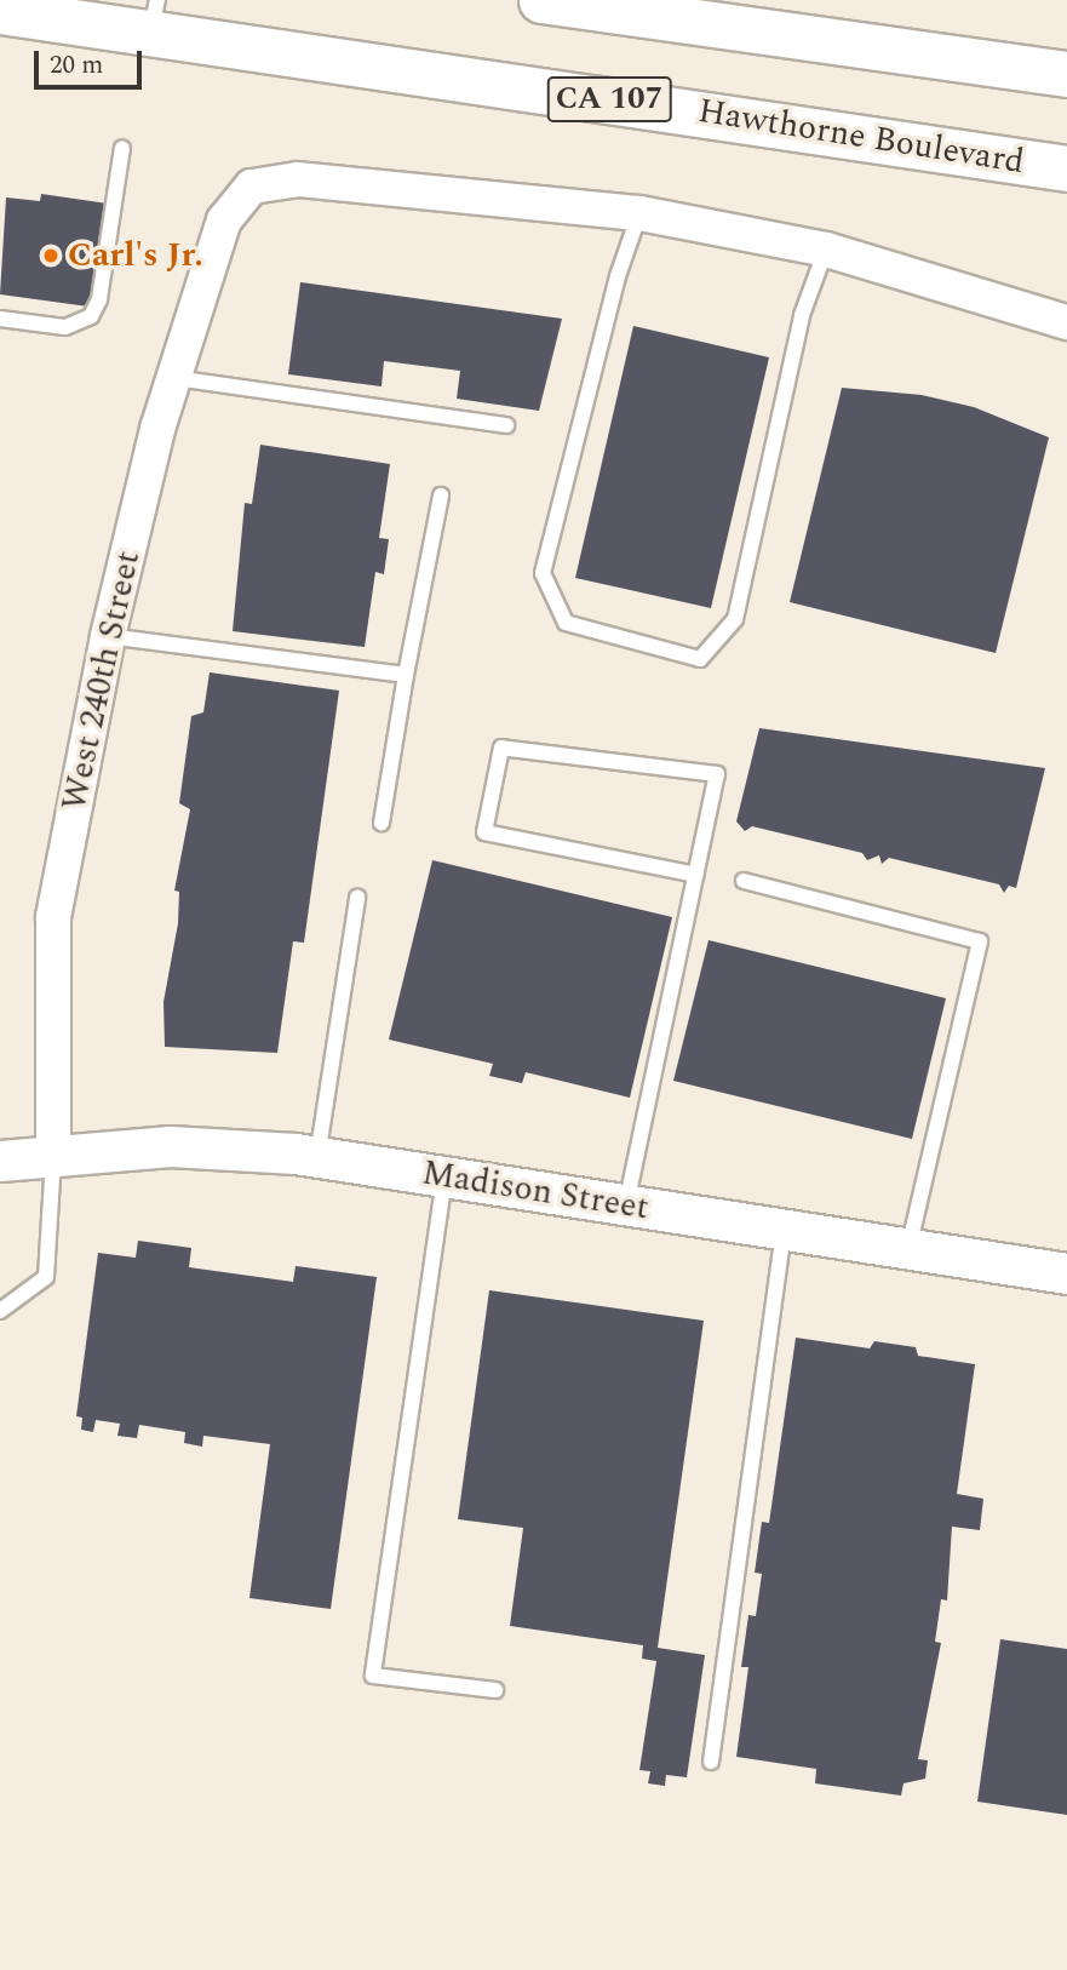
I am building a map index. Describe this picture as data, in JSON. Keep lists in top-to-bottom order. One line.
{"streets":{"main road":["CA 107","Hawthorne Boulevard","Madison Street"],"street":["West 240th Street"]},"crossings":[["West 240th Street","Madison Street"]],"places":["Carl's Jr."],"scale_bar":"20 m"}
